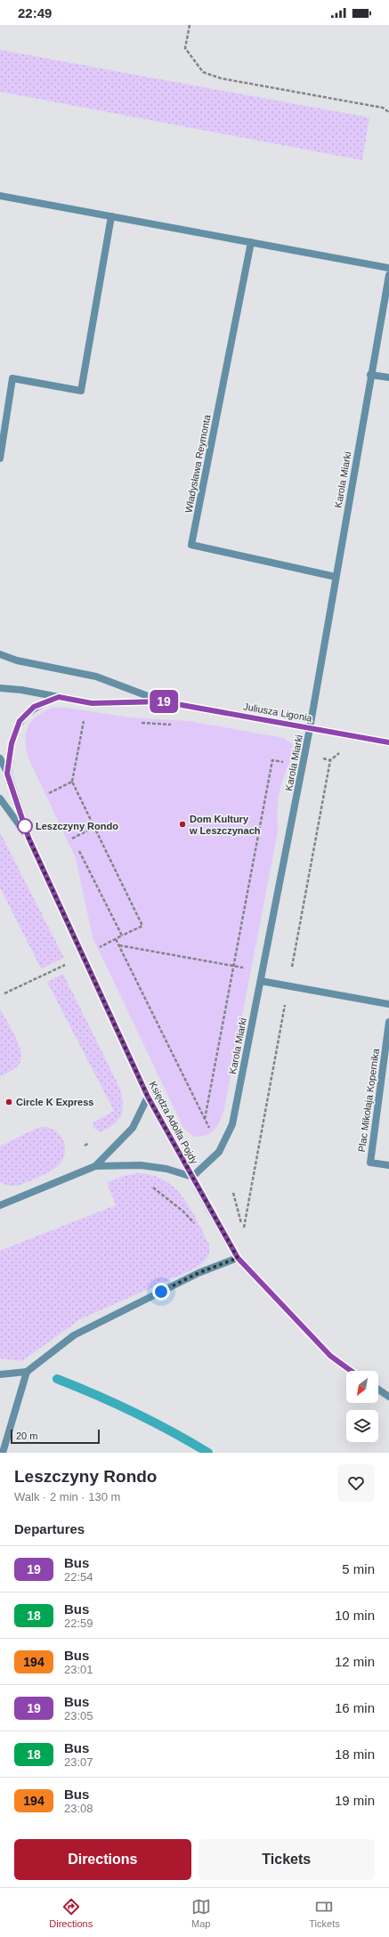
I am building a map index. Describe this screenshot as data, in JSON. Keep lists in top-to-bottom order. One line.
{"streets":{"street":["Władysława Reymonta","Karola Miarki","Juliusza Ligonia","Plac Mikołaja Kopernika","Księdza Adolfa Pojdy"]},"crossings":[["Władysława Reymonta","Karola Miarki"],["Karola Miarki","Juliusza Ligonia"],["Karola Miarki","Księdza Adolfa Pojdy"]],"places":["Dom Kultury w Leszczynach","Leszczyny Rondo","Circle K Express"],"lines":["bus line 19"],"scale_bar":"20 m","north":"bottom left","page":{"status":"22:49","on_map":"19","scale":"20 m","heading":[["Leszczyny Rondo","Walk · 2 min · 130 m"],"Departures"],"list":[{"mark":"19","name":"Bus","note":"22:54","value":"5 min"},{"mark":"18","name":"Bus","note":"22:59","value":"10 min"},{"mark":"194","name":"Bus","note":"23:01","value":"12 min"},{"mark":"19","name":"Bus","note":"23:05","value":"16 min"},{"mark":"18","name":"Bus","note":"23:07","value":"18 min"},{"mark":"194","name":"Bus","note":"23:08","value":"19 min"}],"buttons":["Directions","Tickets"],"tabs":["Directions","Map","Tickets"]}}
